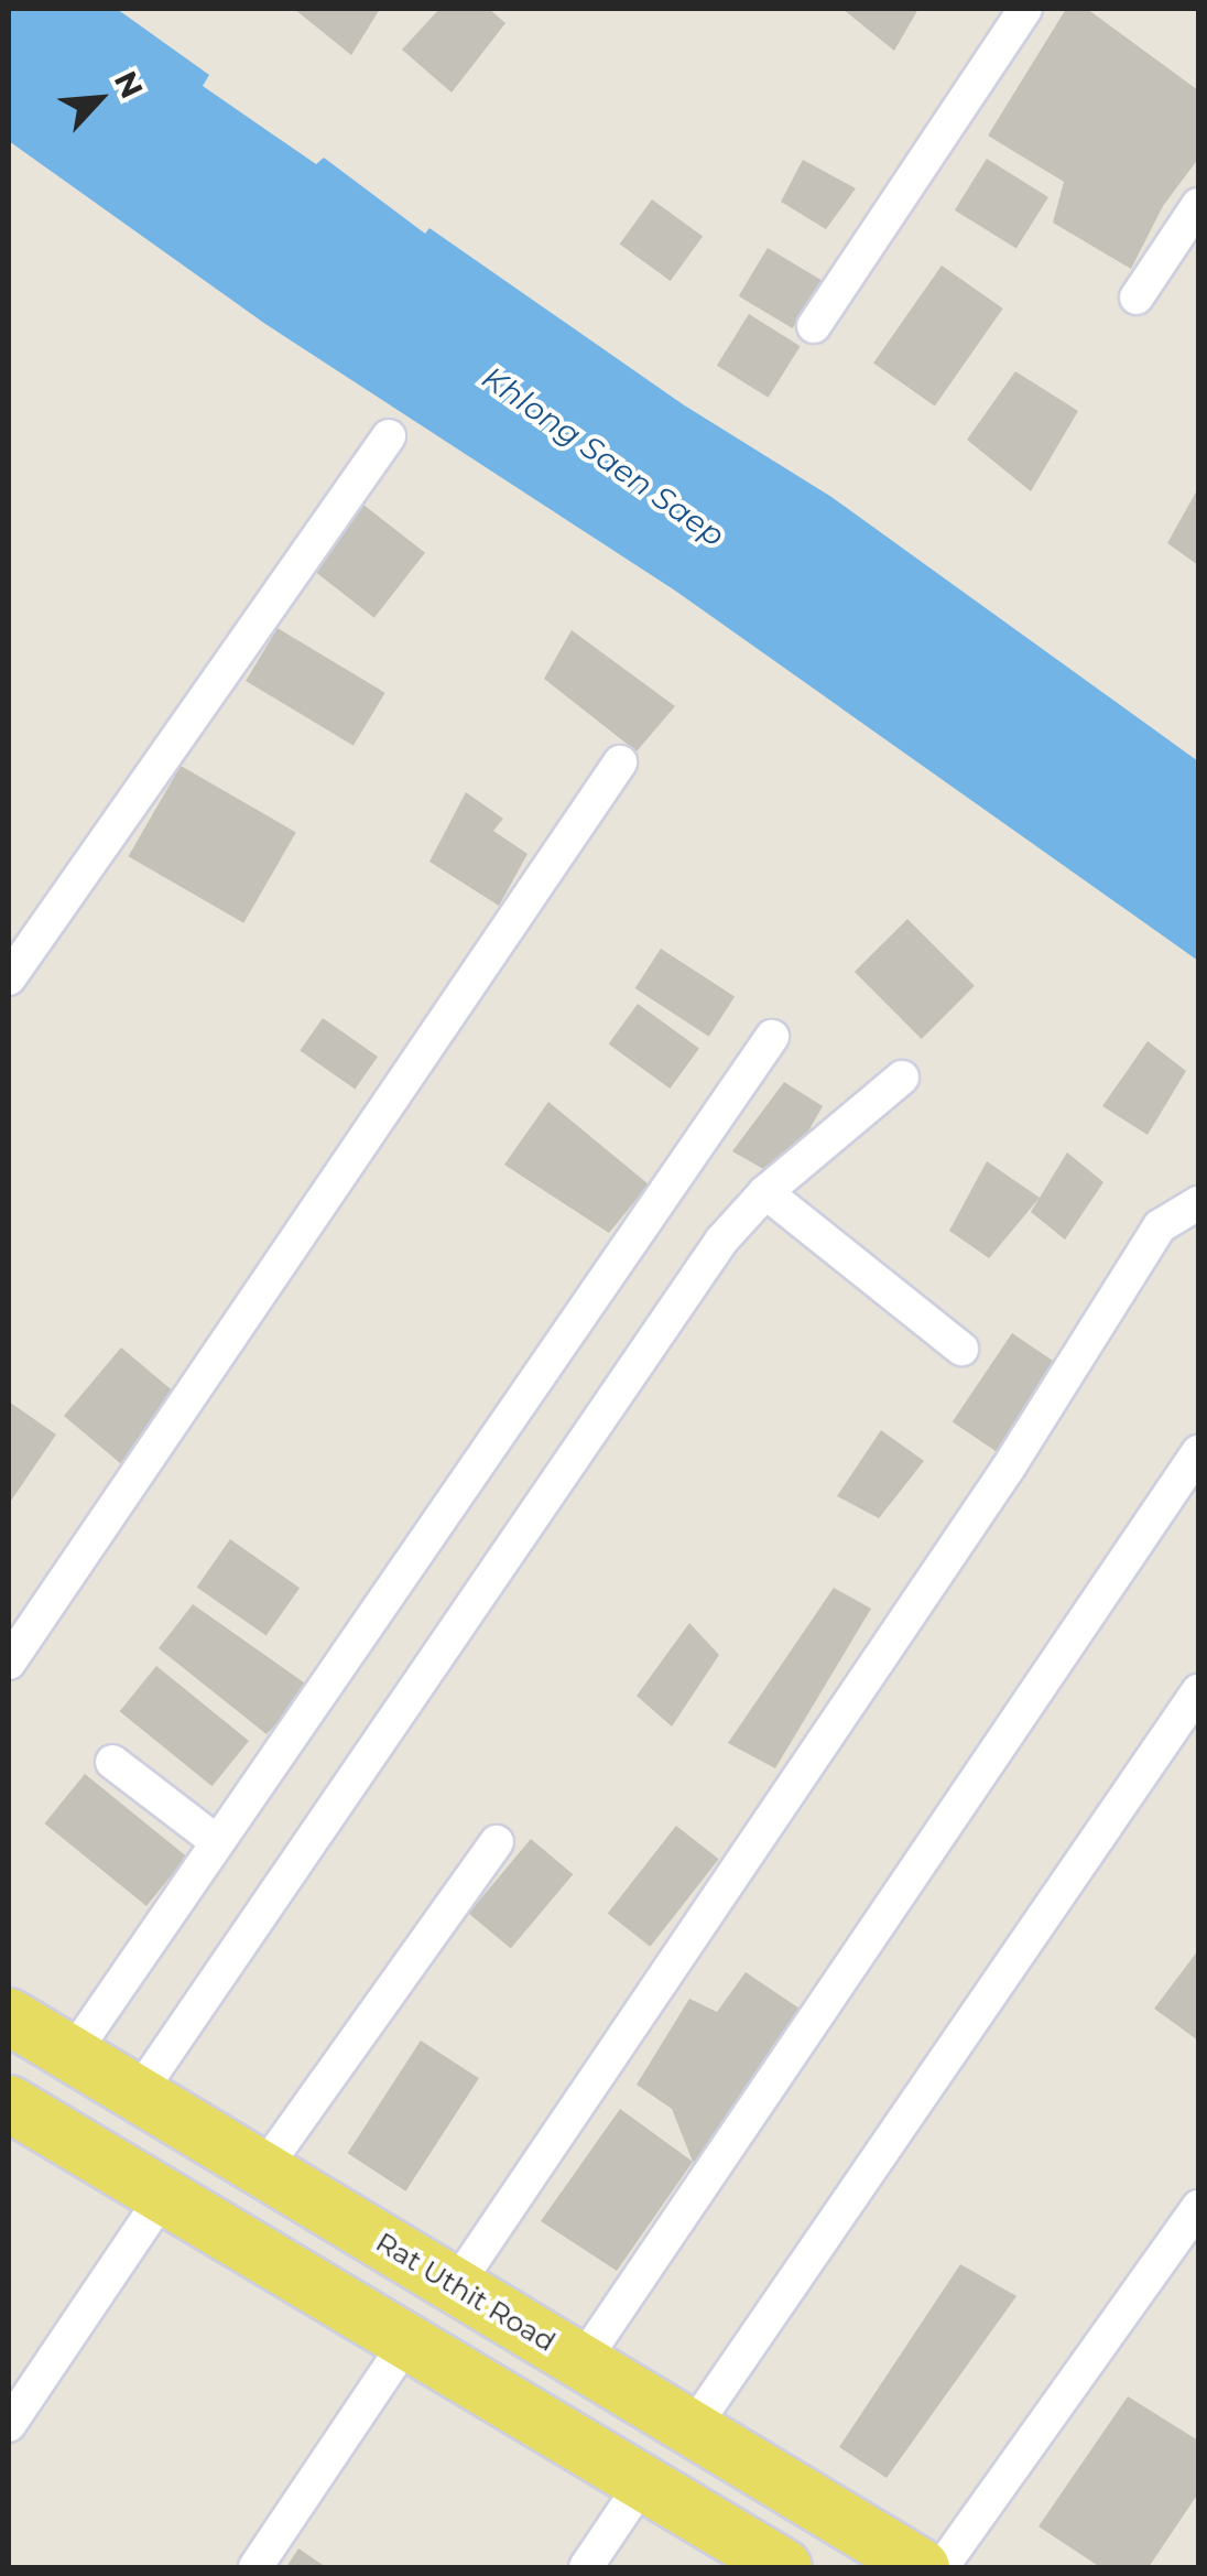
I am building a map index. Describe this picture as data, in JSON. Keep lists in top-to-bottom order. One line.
{"streets":{"main road":["Rat Uthit Road"]},"water":["Khlong Saen Saep"],"north":"top right"}
